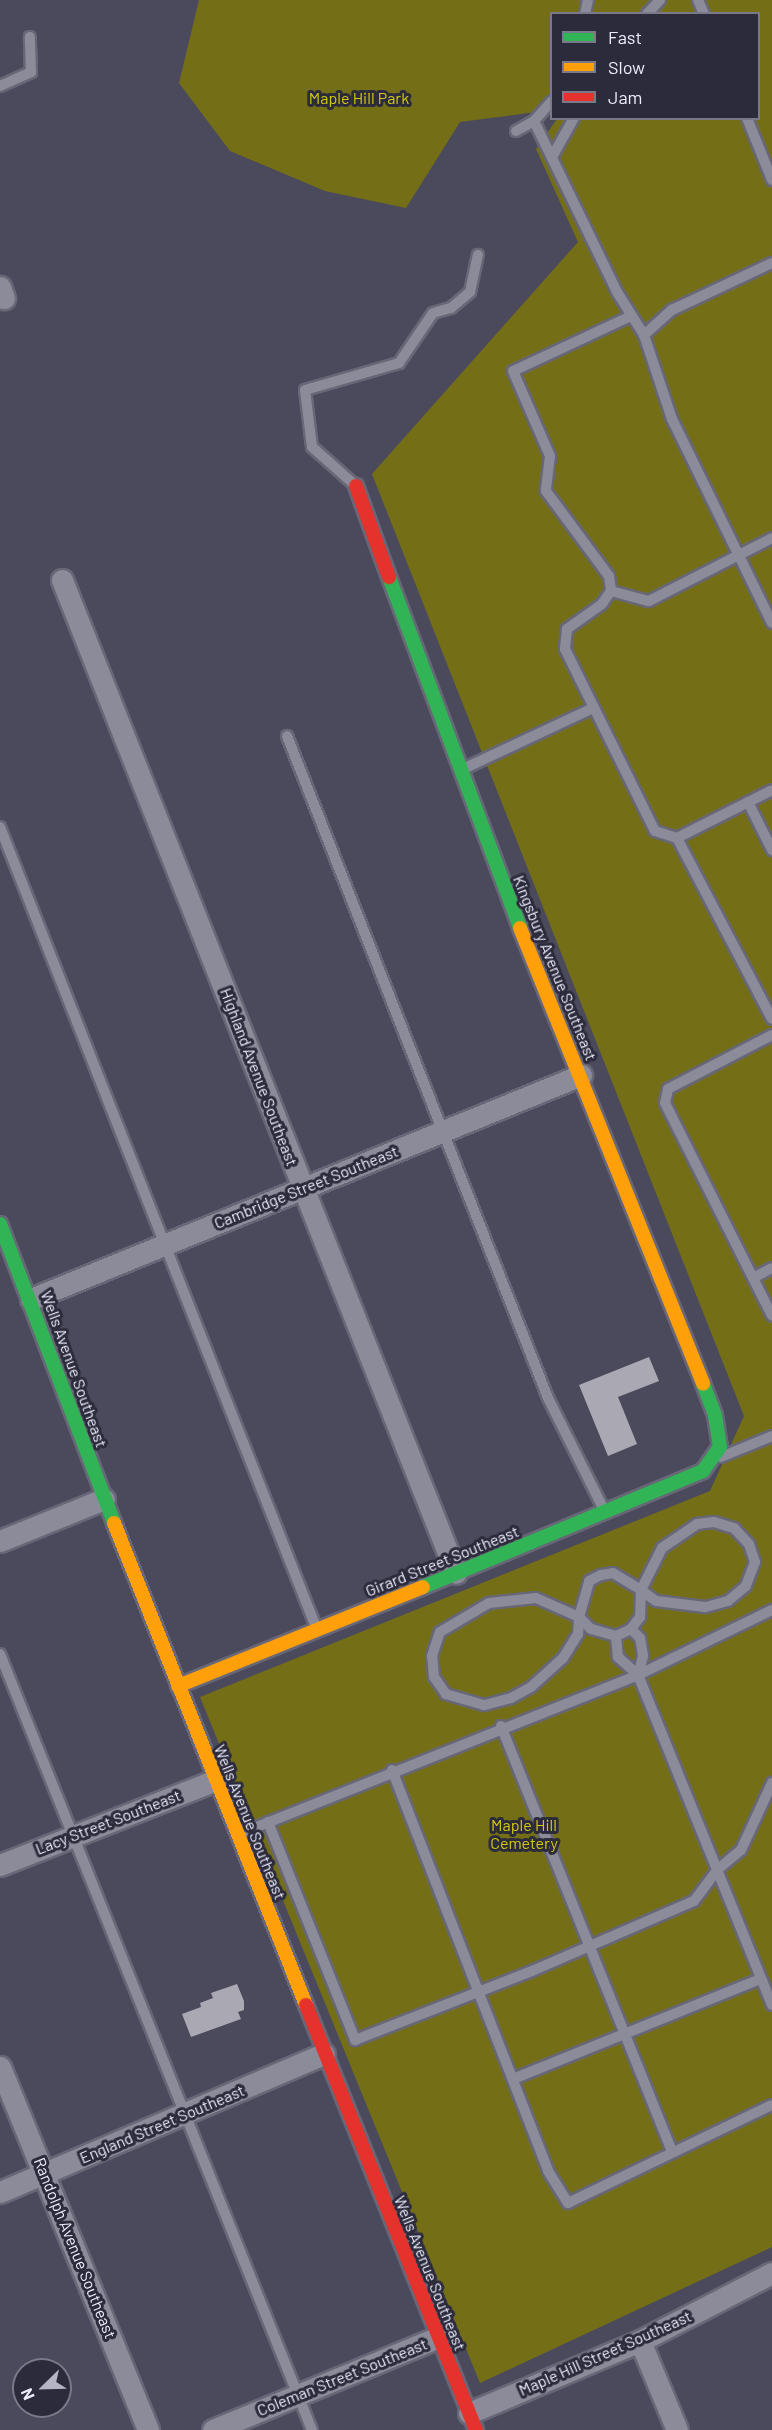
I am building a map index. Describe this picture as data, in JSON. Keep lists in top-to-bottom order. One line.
{"streets":{"street":["Kingsbury Avenue Southeast","Highland Avenue Southeast","Cambridge Street Southeast","Wells Avenue Southeast","Girard Street Southeast","Lacy Street Southeast","England Street Southeast","Randolph Avenue Southeast","Maple Hill Street Southeast","Coleman Street Southeast"]},"crossings":[["Kingsbury Avenue Southeast","Cambridge Street Southeast"],["Kingsbury Avenue Southeast","Girard Street Southeast"],["Highland Avenue Southeast","Cambridge Street Southeast"],["Highland Avenue Southeast","Girard Street Southeast"],["Cambridge Street Southeast","Wells Avenue Southeast"],["Wells Avenue Southeast","Girard Street Southeast"],["Wells Avenue Southeast","Lacy Street Southeast"],["Wells Avenue Southeast","England Street Southeast"],["Wells Avenue Southeast","Maple Hill Street Southeast"],["Wells Avenue Southeast","Coleman Street Southeast"],["England Street Southeast","Randolph Avenue Southeast"]],"parks":["Maple Hill Park","Maple Hill Cemetery"],"legend":["Fast","Slow","Jam"],"north":"bottom left"}
